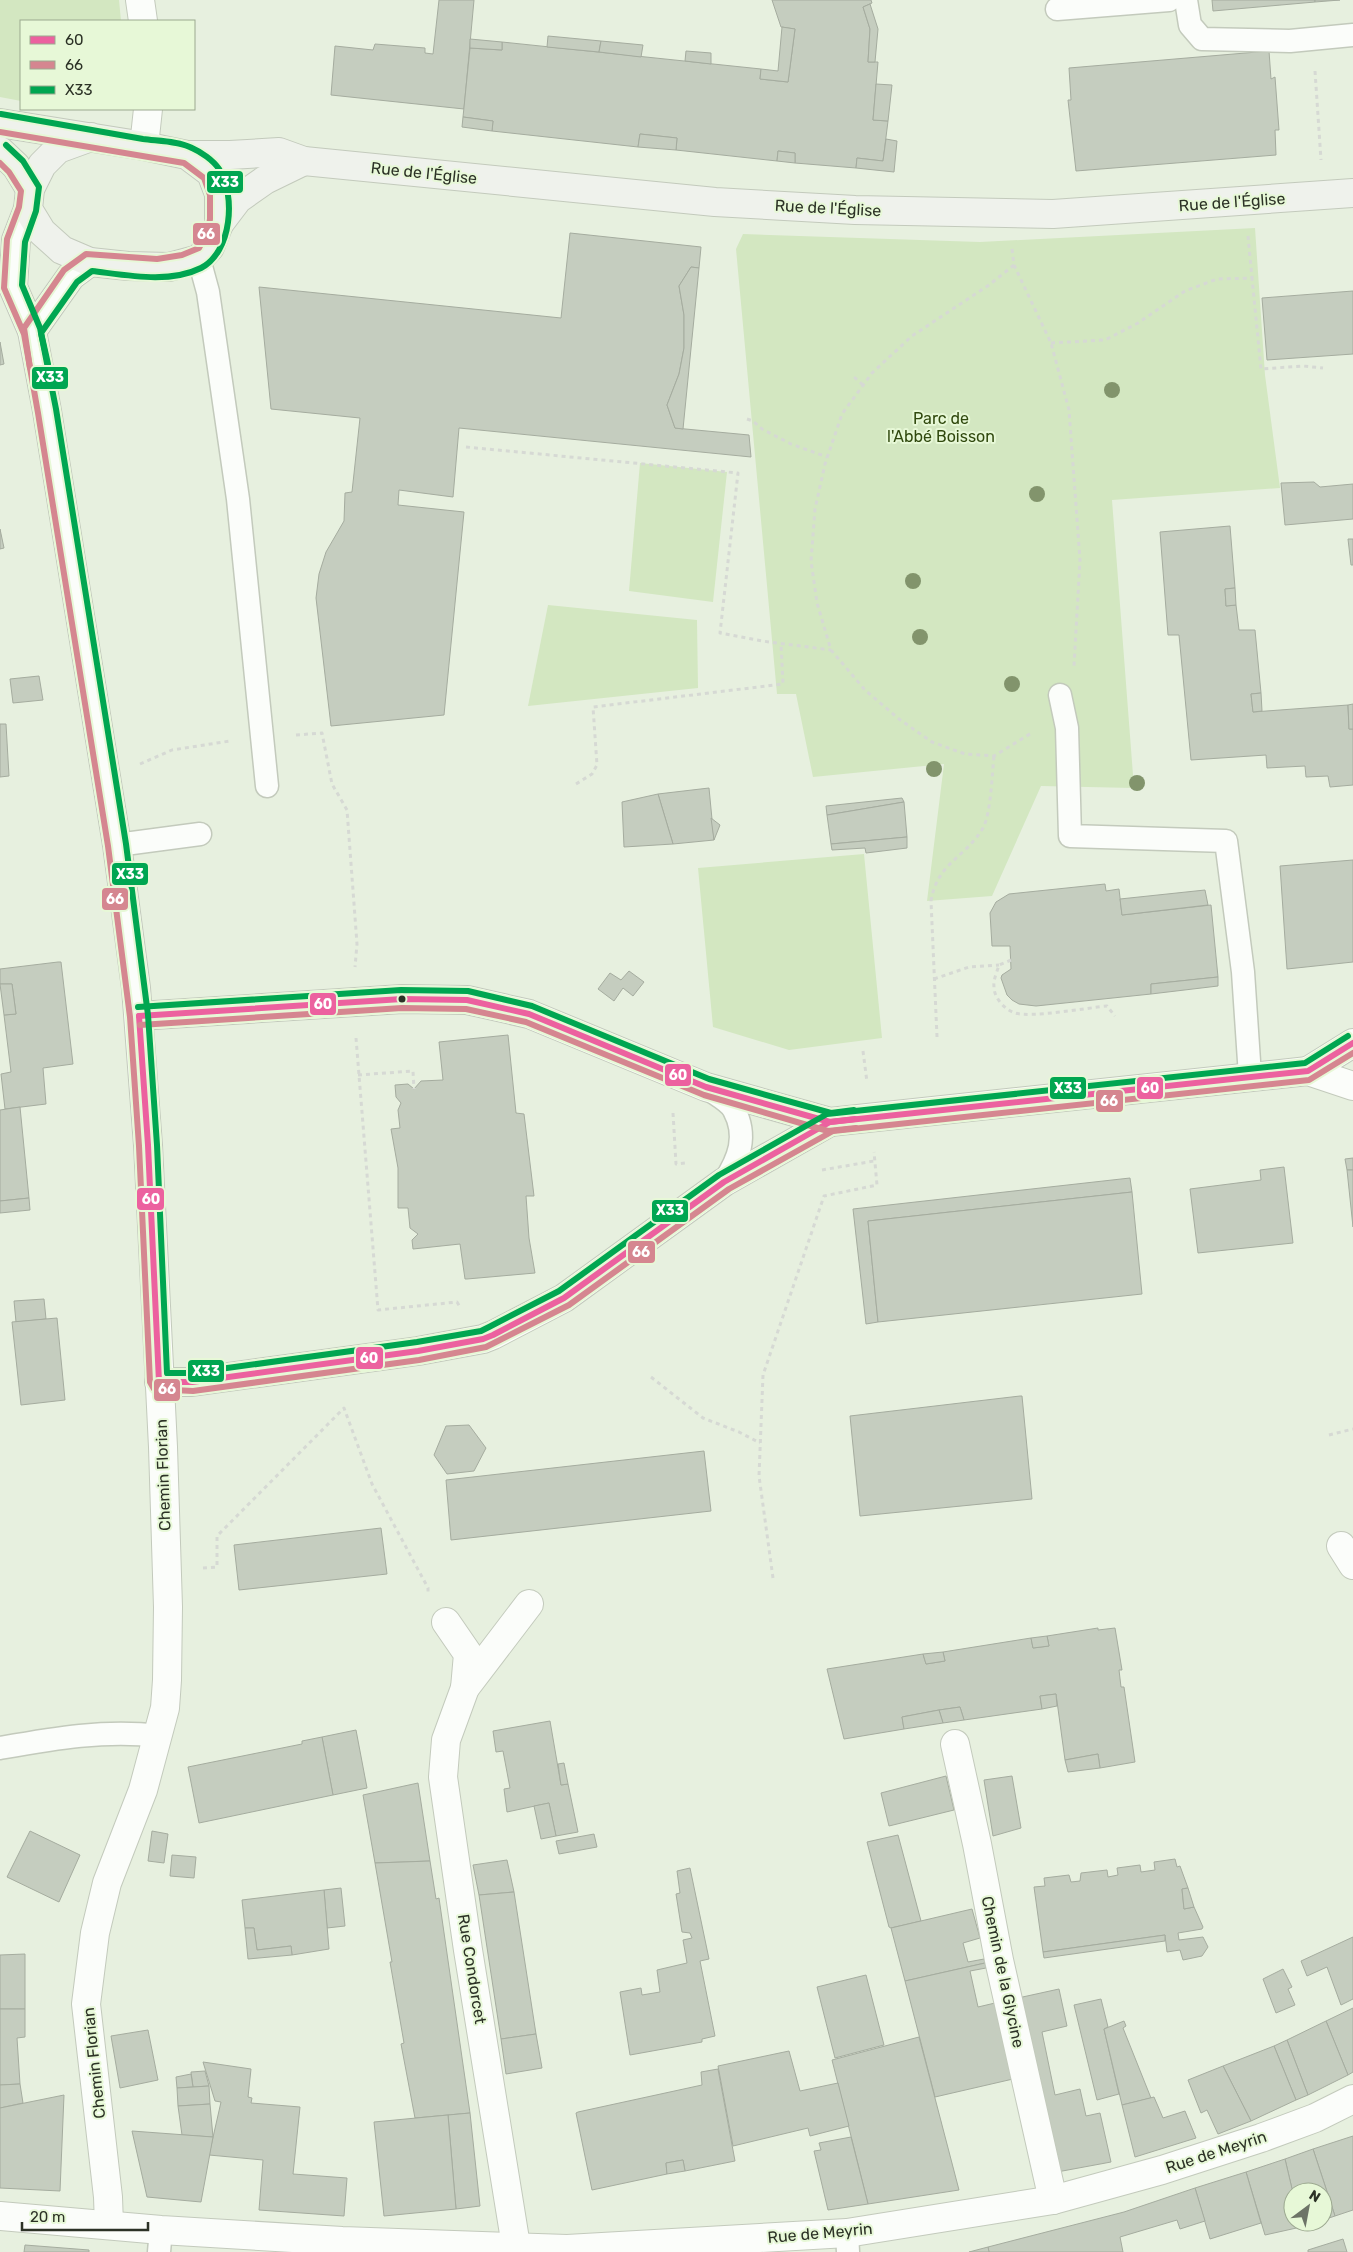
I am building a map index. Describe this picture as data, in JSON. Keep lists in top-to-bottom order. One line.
{"streets":{"main road":["Rue de l'Église"],"street":["Chemin Florian","Rue Condorcet","Chemin de la Glycine","Rue de Meyrin"]},"crossings":[["Rue de l'Église","Chemin Florian"],["Chemin Florian","Rue de Meyrin"],["Rue Condorcet","Rue de Meyrin"],["Chemin de la Glycine","Rue de Meyrin"]],"parks":["Parc de l'Abbé Boisson"],"lines":["transit line X33","transit line 66","transit line 60"],"legend":["60","66","X33"],"scale_bar":"20 m","north":"top right"}
